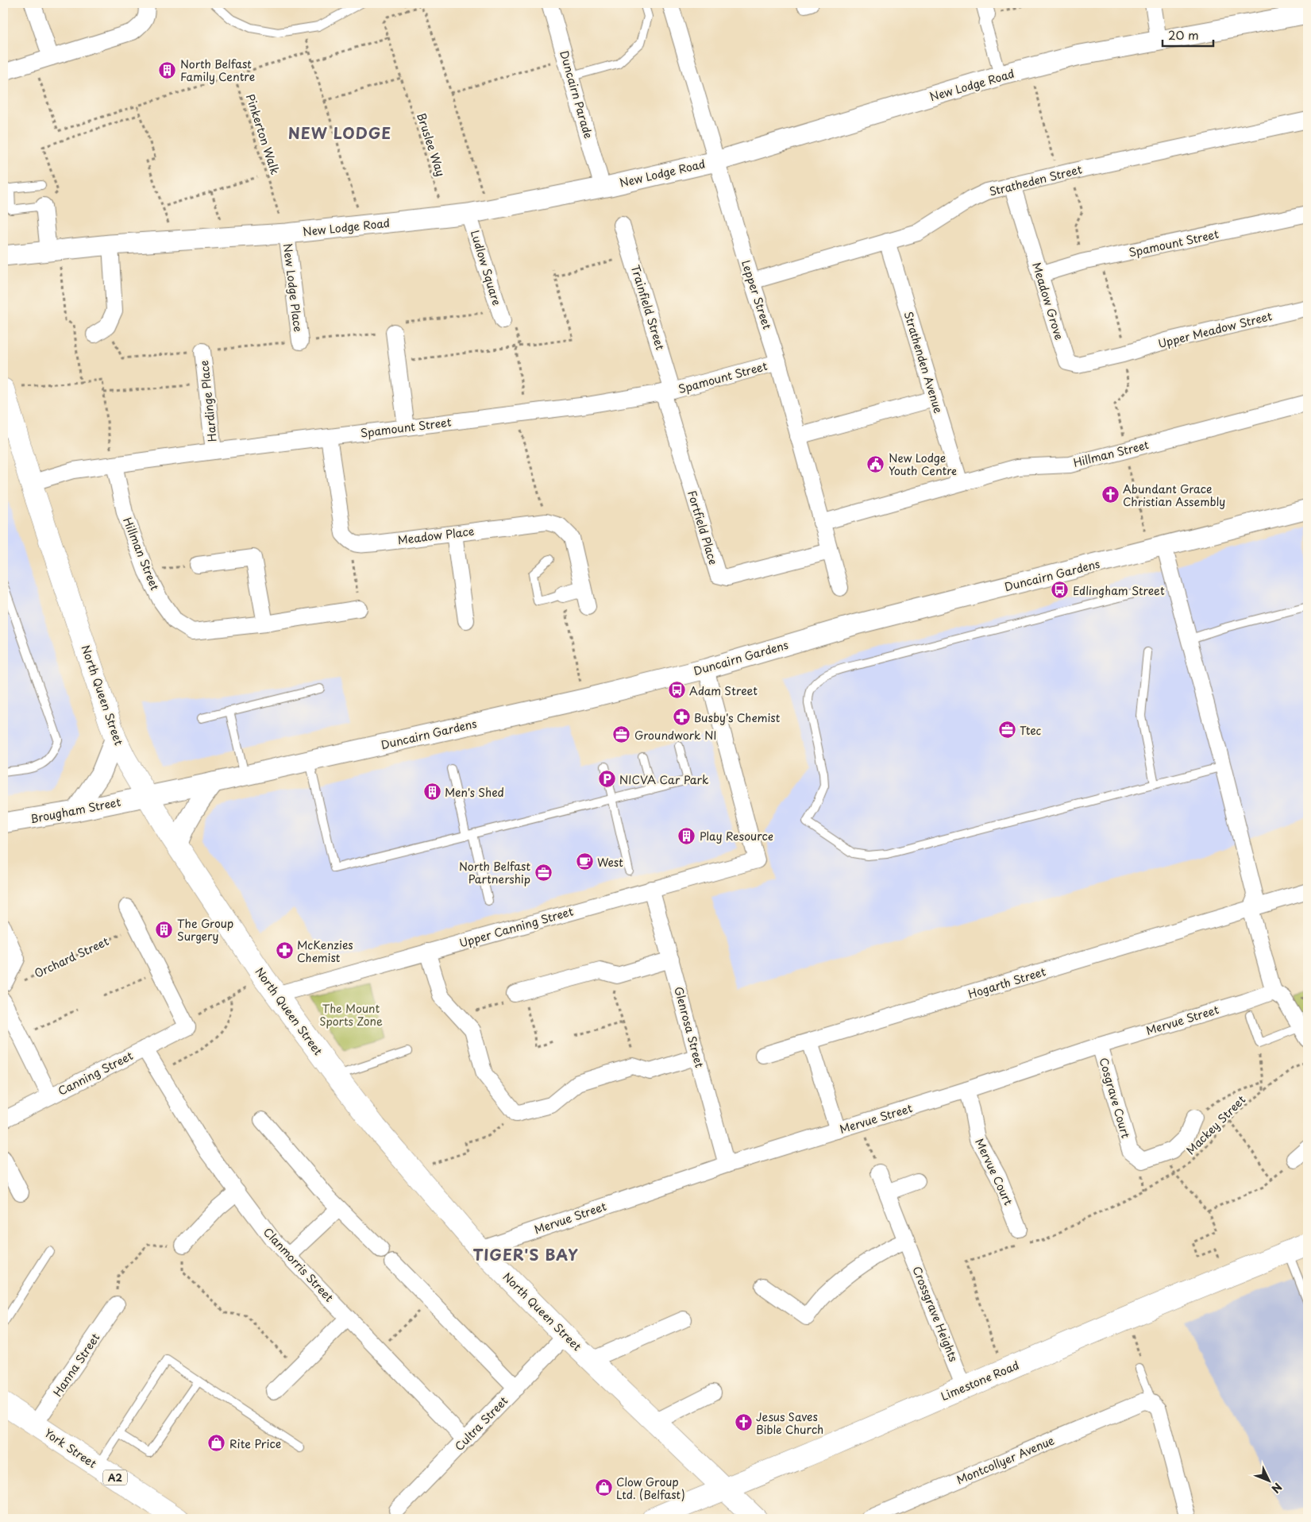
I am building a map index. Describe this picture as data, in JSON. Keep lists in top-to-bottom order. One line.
{"streets":{"main road":["North Queen Street","Limestone Road","York Street","A2"],"street":["New Lodge Road","Duncairn Parade","Stratheden Street","Spamount Street","Ludlow Square","New Lodge Place","Lepper Street","Meadow Grove","Trainfield Street","Upper Meadow Street","Strathenden Avenue","Hardinge Place","Hillman Street","Fortfield Place","Meadow Place","Duncairn Gardens","Brougham Street","Upper Canning Street","Hogarth Street","Mervue Street","Glenrosa Street","Canning Street","Cosgrave Court","Mervue Court","Clanmorris Street","Crossgrave Heights","Hanna Street","Cultra Street","Montcollyer Avenue"],"path":["Pinkerton Walk","Bruslee Way","Orchard Street","Mackey Street"]},"crossings":[["New Lodge Road","Duncairn Parade"],["New Lodge Road","Pinkerton Walk"],["New Lodge Road","Bruslee Way"],["New Lodge Road","Ludlow Square"],["New Lodge Road","New Lodge Place"],["New Lodge Road","Lepper Street"],["Pinkerton Walk","New Lodge Place"],["Stratheden Street","Lepper Street"],["Stratheden Street","Meadow Grove"],["Stratheden Street","Strathenden Avenue"],["Spamount Street","Lepper Street"],["Spamount Street","Meadow Grove"],["Spamount Street","Trainfield Street"],["Spamount Street","Hardinge Place"],["Spamount Street","Hillman Street"],["Spamount Street","Fortfield Place"],["Spamount Street","North Queen Street"],["Lepper Street","Hillman Street"],["Lepper Street","Fortfield Place"],["Meadow Grove","Upper Meadow Street"],["Trainfield Street","Fortfield Place"],["Strathenden Avenue","Hillman Street"],["Duncairn Gardens","North Queen Street"],["Duncairn Gardens","Brougham Street"],["Duncairn Gardens","Upper Canning Street"],["North Queen Street","Brougham Street"],["North Queen Street","Upper Canning Street"],["North Queen Street","Mervue Street"],["North Queen Street","Limestone Road"],["North Queen Street","Cultra Street"],["Upper Canning Street","Glenrosa Street"],["Mervue Street","Glenrosa Street"],["Mervue Street","Cosgrave Court"],["Mervue Street","Mervue Court"],["Canning Street","Clanmorris Street"],["Mackey Street","Limestone Road"],["Clanmorris Street","Cultra Street"],["Crossgrave Heights","Limestone Road"],["Hanna Street","York Street"]],"districts":["NEW LODGE","TIGER'S BAY"],"parks":["The Mount Sports Zone"],"places":{"building":["North Belfast Family Centre","Men's Shed","Play Resource","The Group Surgery"],"public building":["New Lodge Youth Centre"],"church":["Abundant Grace Christian Assembly","Jesus Saves Bible Church"],"bus stop":["Edlingham Street","Adam Street"],"pharmacy":["Busby's Chemist","McKenzies Chemist"],"office":["Ttec","Groundwork NI","North Belfast Partnership"],"parking":["NICVA Car Park"],"cafe":["West"],"shop":["Rite Price","Clow Group Ltd. (Belfast)"]},"scale_bar":"20 m","north":"bottom right"}
